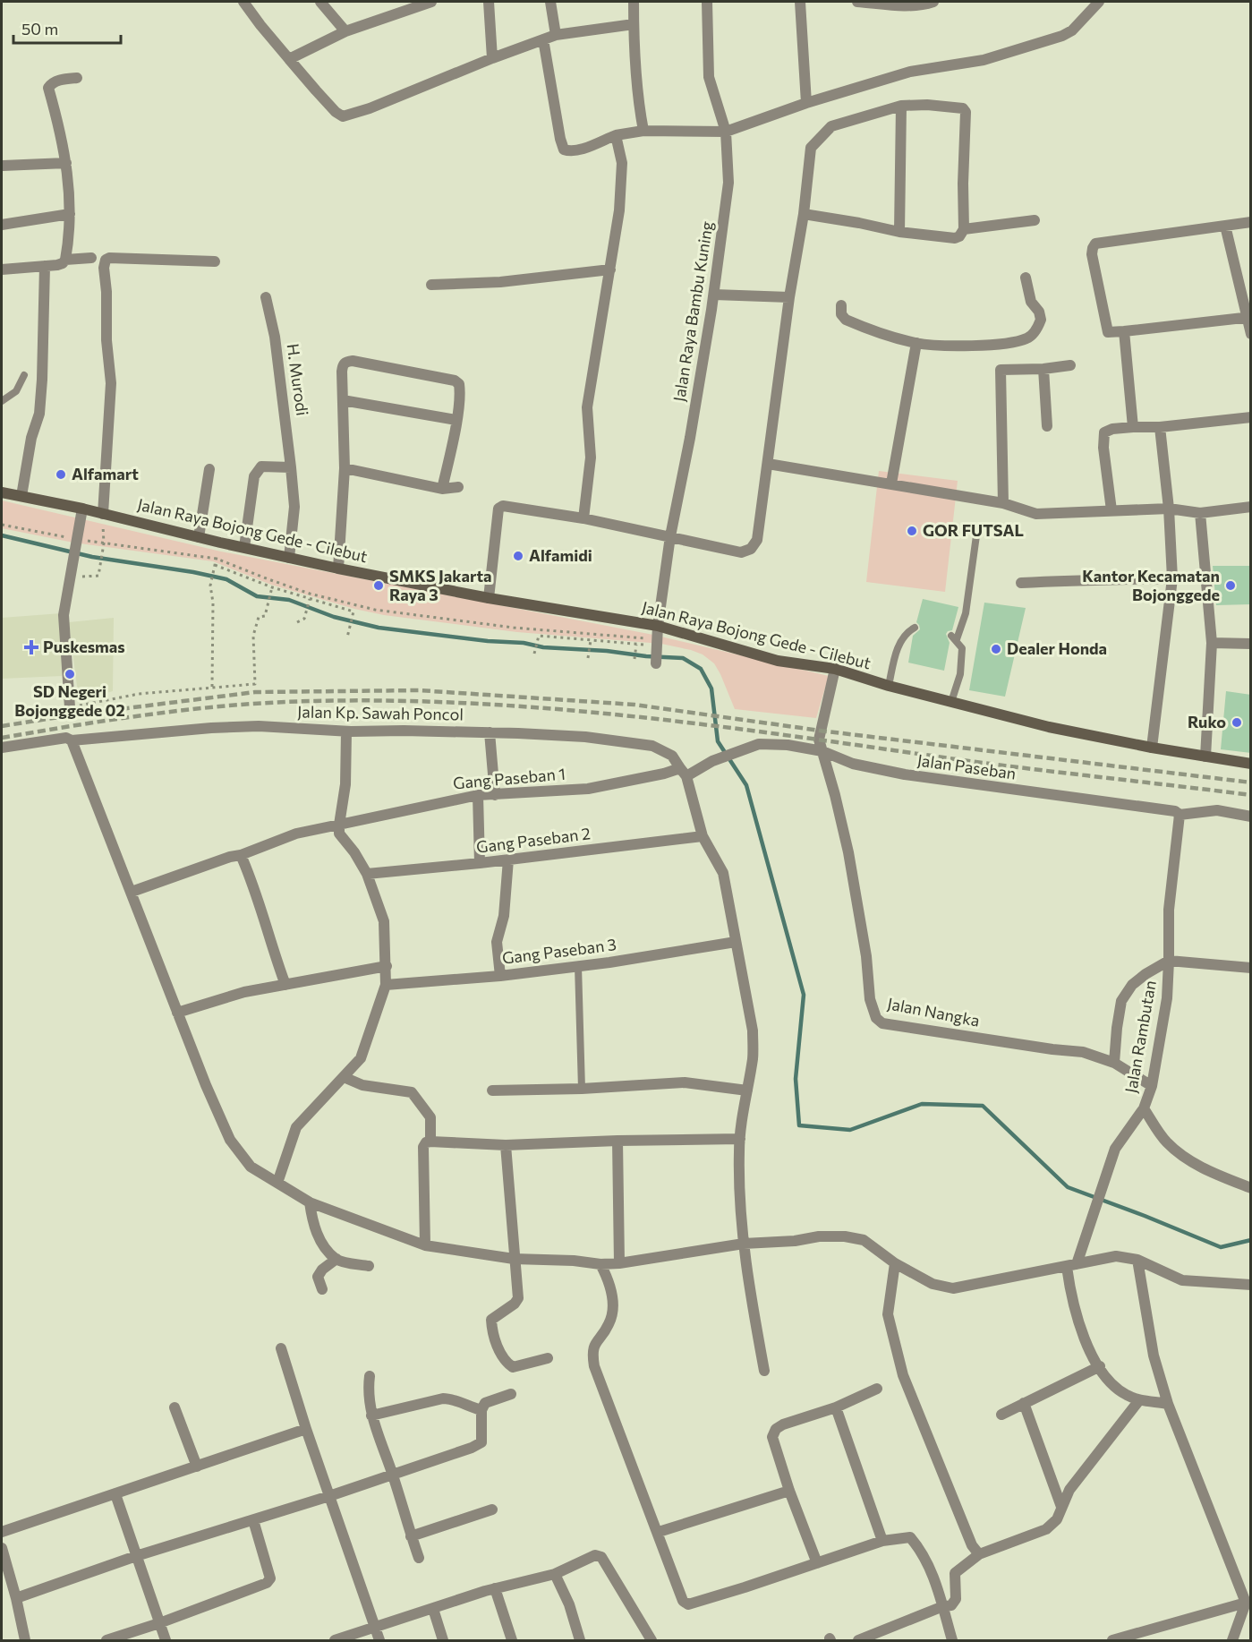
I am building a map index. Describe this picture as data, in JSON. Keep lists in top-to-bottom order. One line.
{"streets":{"main road":["Jalan Raya Bojong Gede - Cilebut"],"street":["Jalan Raya Bambu Kuning","H. Murodi","Jalan Kp. Sawah Poncol","Jalan Paseban","Gang Paseban 1","Gang Paseban 2","Gang Paseban 3","Jalan Nangka","Jalan Rambutan"]},"crossings":[["Jalan Raya Bambu Kuning","Jalan Raya Bojong Gede - Cilebut"],["H. Murodi","Jalan Raya Bojong Gede - Cilebut"],["Jalan Raya Bojong Gede - Cilebut","Jalan Nangka"],["Jalan Kp. Sawah Poncol","Jalan Paseban"],["Jalan Kp. Sawah Poncol","Gang Paseban 1"],["Jalan Paseban","Gang Paseban 1"],["Jalan Paseban","Jalan Nangka"],["Jalan Paseban","Jalan Rambutan"],["Jalan Nangka","Jalan Rambutan"]],"places":{"other":["Alfamart","GOR FUTSAL","Alfamidi","SMKS Jakarta Raya 3","Kantor Kecamatan Bojonggede","Dealer Honda","SD Negeri Bojonggede 02","Ruko"],"health":["Puskesmas"]},"scale_bar":"50 m"}
